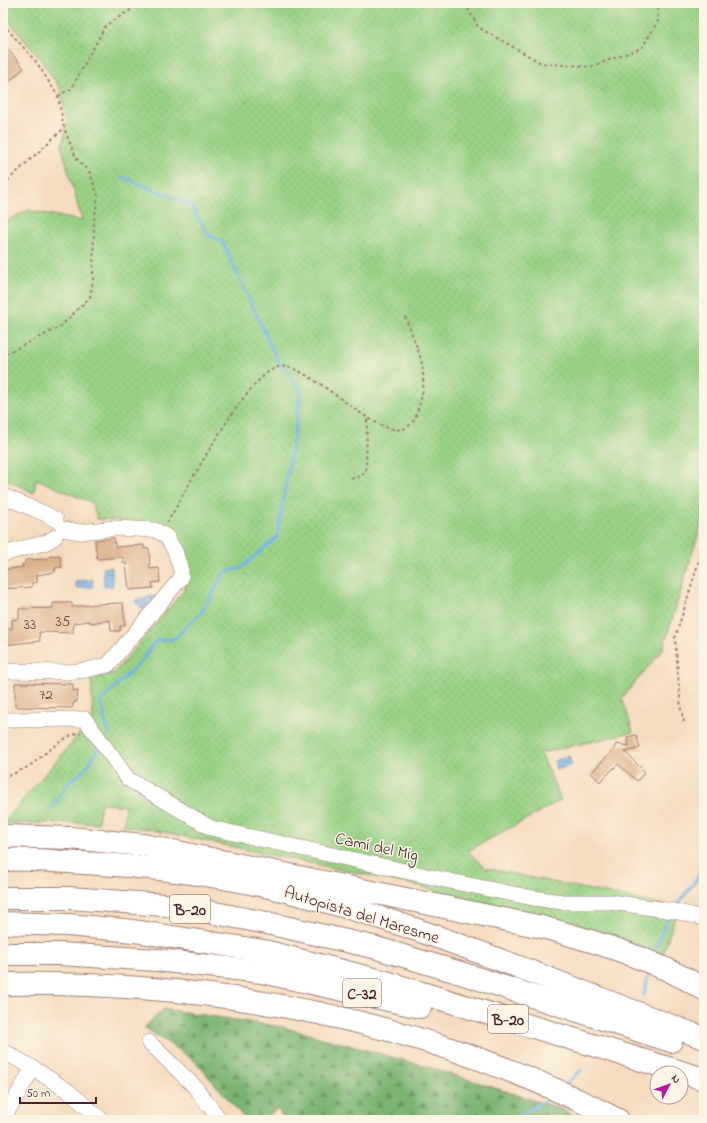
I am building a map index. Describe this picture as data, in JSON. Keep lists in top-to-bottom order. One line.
{"streets":{"highway":["B-20","Autopista del Maresme","C-32"],"street":["Camí del Mig"]},"house_numbers":["35","33","72"],"scale_bar":"50 m","north":"top right"}
